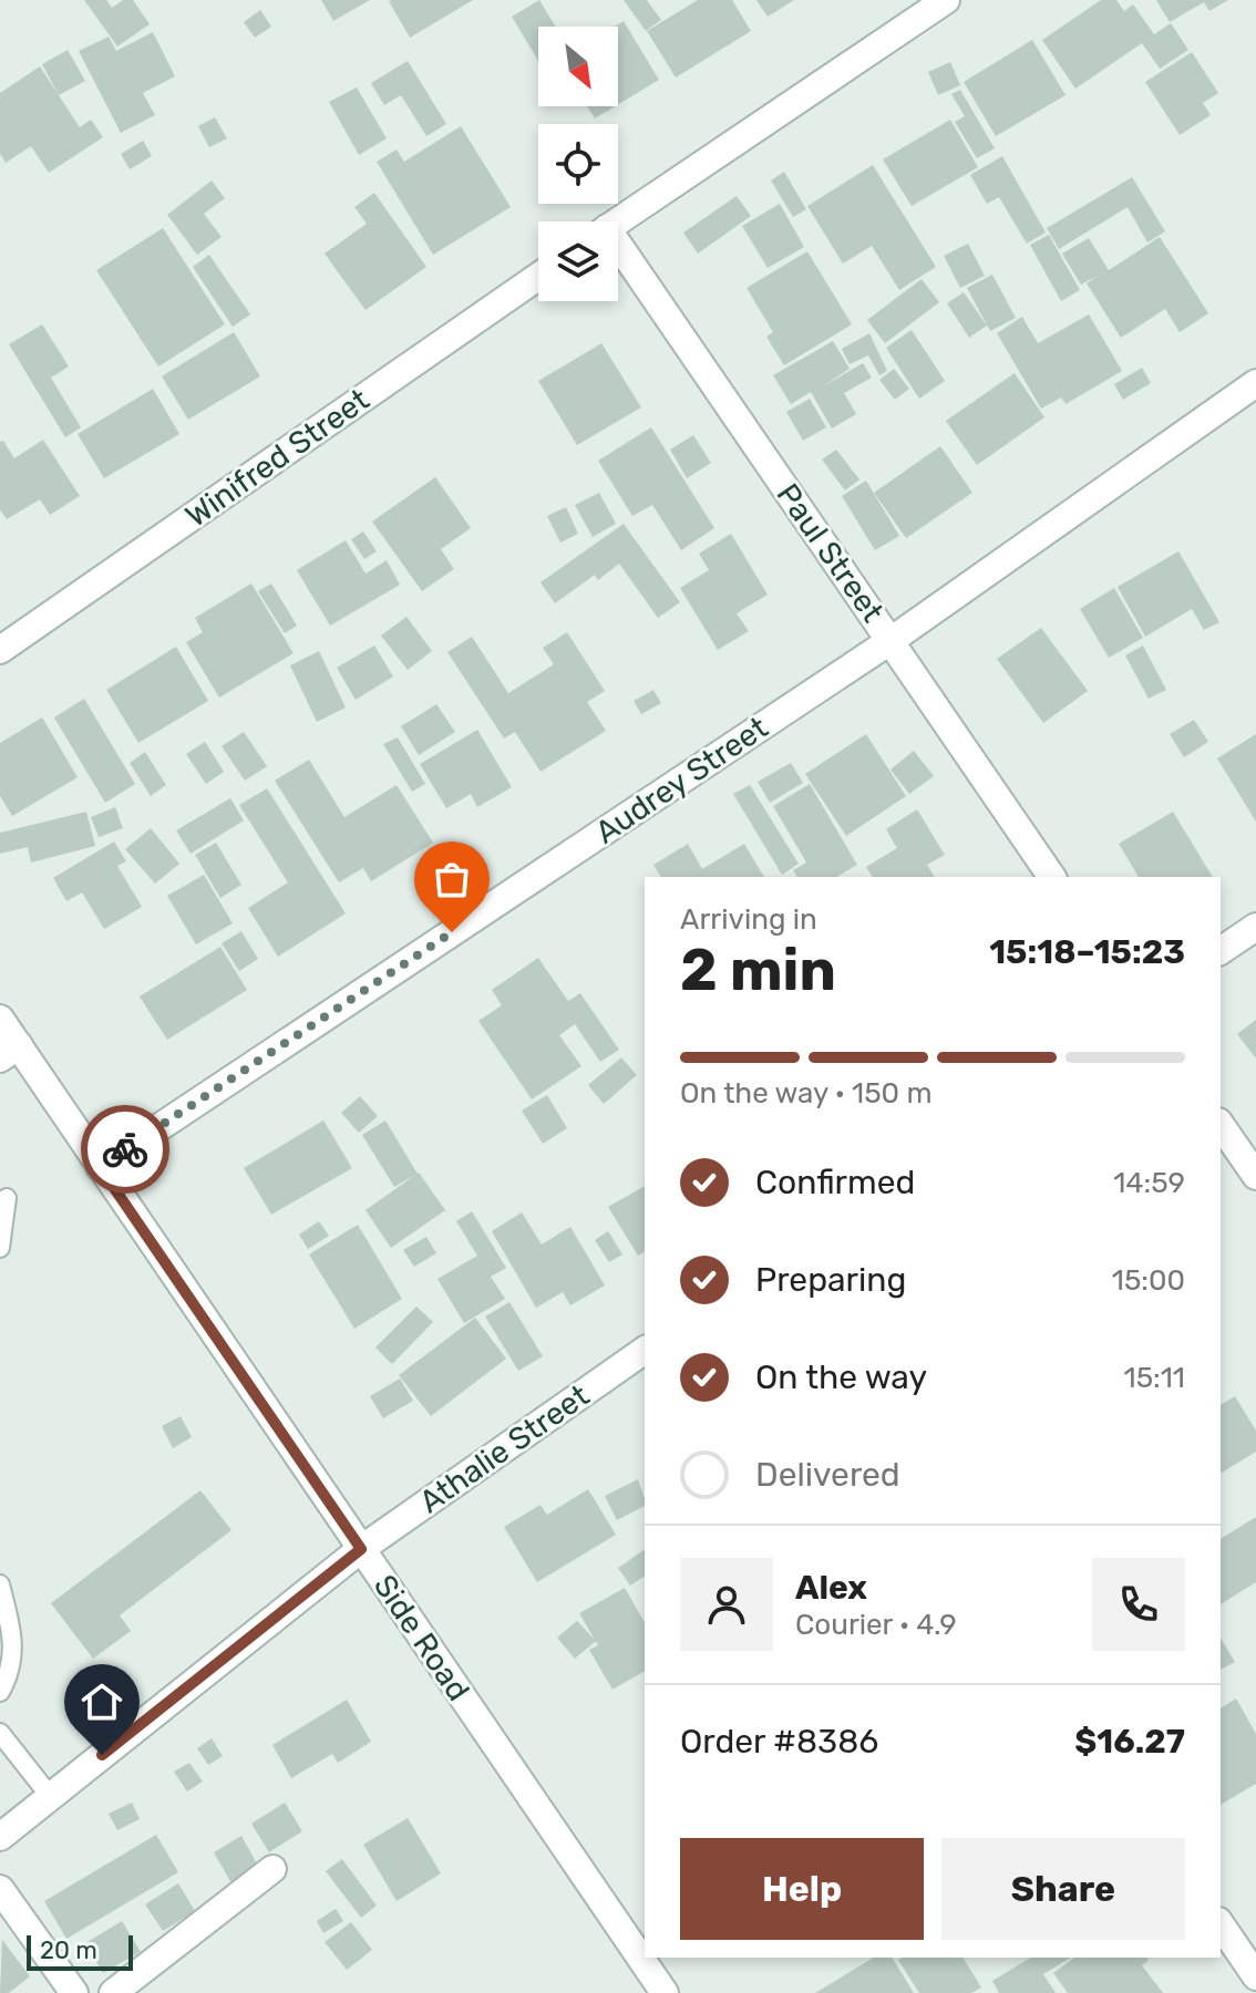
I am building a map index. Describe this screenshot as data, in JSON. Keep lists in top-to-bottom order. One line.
{"streets":{"street":["Winifred Street","Paul Street","Audrey Street","Athalie Street","Side Road"]},"crossings":[["Paul Street","Audrey Street"],["Audrey Street","Side Road"],["Athalie Street","Side Road"]],"scale_bar":"20 m","north":"bottom right","page":{"heading":["2 min","Arriving in","15:18–15:23"],"panel":["Alex","Courier · 4.9","Order #8386","$16.27"],"bar":"On the way · 150 m","list":[["Confirmed","14:59"],["Preparing","15:00"],["On the way","15:11"],"Delivered"],"buttons":["Help","Share"],"scale":"20 m"}}
